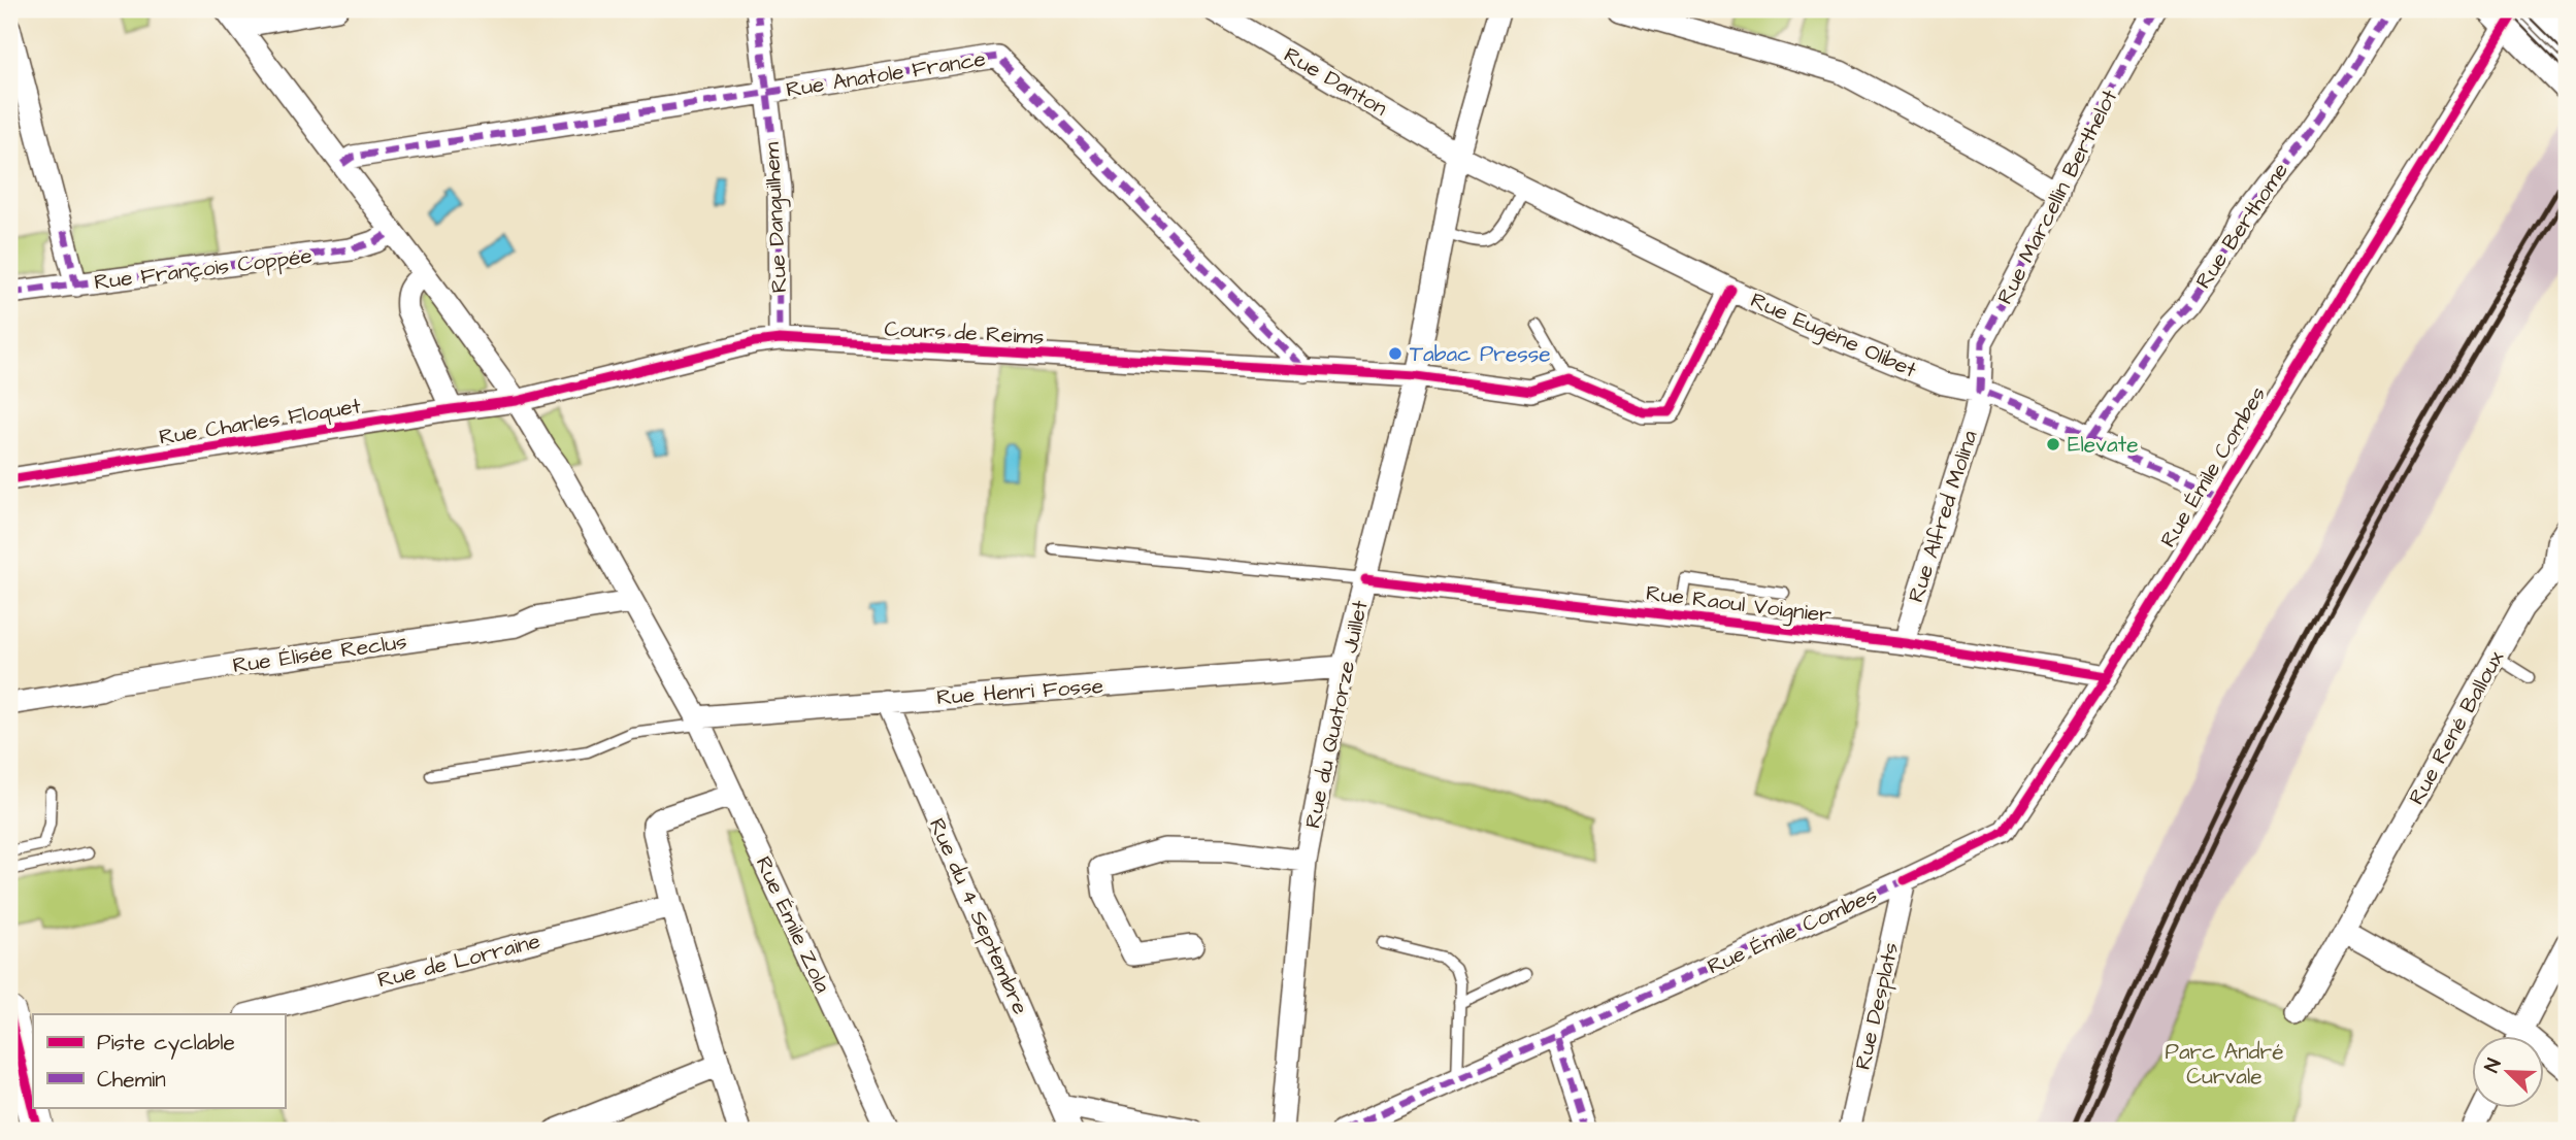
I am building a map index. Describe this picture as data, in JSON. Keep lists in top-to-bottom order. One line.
{"streets":{"street":["Rue Anatole France","Rue Danton","Rue Marcellin Berthelot","Rue Danguilhem","Rue Berthome","Rue François Coppée","Cours de Reims","Rue Eugène Olibet","Rue Charles Floquet","Rue Émile Combes","Rue Alfred Molina","Rue Raoul Voignier","Rue Élisée Reclus","Rue Henri Fosse","Rue du Quatorze Juillet","Rue René Balloux","Rue du 4 Septembre","Rue Émile Zola","Rue de Lorraine","Rue Desplats"]},"crossings":[["Rue Anatole France","Rue Danguilhem"],["Rue Anatole France","Cours de Reims"],["Rue Anatole France","Rue Émile Zola"],["Rue Danton","Rue Eugène Olibet"],["Rue Danton","Rue du Quatorze Juillet"],["Rue Marcellin Berthelot","Rue Eugène Olibet"],["Rue Marcellin Berthelot","Rue Alfred Molina"],["Rue Danguilhem","Cours de Reims"],["Rue Berthome","Rue Eugène Olibet"],["Rue François Coppée","Rue Émile Zola"],["Cours de Reims","Rue Charles Floquet"],["Cours de Reims","Rue du Quatorze Juillet"],["Cours de Reims","Rue Émile Zola"],["Rue Eugène Olibet","Rue Émile Combes"],["Rue Eugène Olibet","Rue Alfred Molina"],["Rue Eugène Olibet","Rue du Quatorze Juillet"],["Rue Charles Floquet","Rue Émile Zola"],["Rue Émile Combes","Rue Raoul Voignier"],["Rue Émile Combes","Rue Desplats"],["Rue Alfred Molina","Rue Raoul Voignier"],["Rue Raoul Voignier","Rue du Quatorze Juillet"],["Rue Élisée Reclus","Rue Émile Zola"],["Rue Henri Fosse","Rue du Quatorze Juillet"],["Rue Henri Fosse","Rue du 4 Septembre"],["Rue Henri Fosse","Rue Émile Zola"]],"parks":["Parc André Curvale"],"places":["Tabac Presse","Elevate"],"legend":["Piste cyclable","Chemin"],"north":"top left"}
